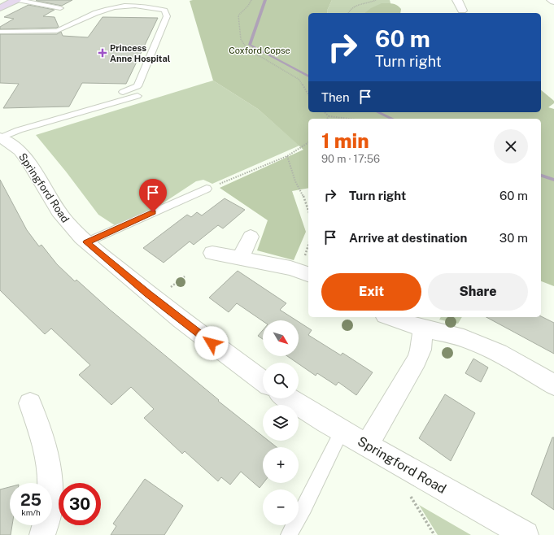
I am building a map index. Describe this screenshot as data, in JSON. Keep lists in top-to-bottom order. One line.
{"streets":{"street":["Springford Road"]},"parks":["Coxford Copse"],"places":{"health":["Princess Anne Hospital"]},"north":"bottom right","page":{"turn":["60 m","Turn right"],"then":"Then","heading":["1 min","90 m · 17:56"],"list":[{"name":"Turn right","value":"60 m"},{"name":"Arrive at destination","value":"30 m"}],"buttons":["Exit","Share"],"map_buttons":["+","−"],"speed":"25 km/h","limit":"30"}}
